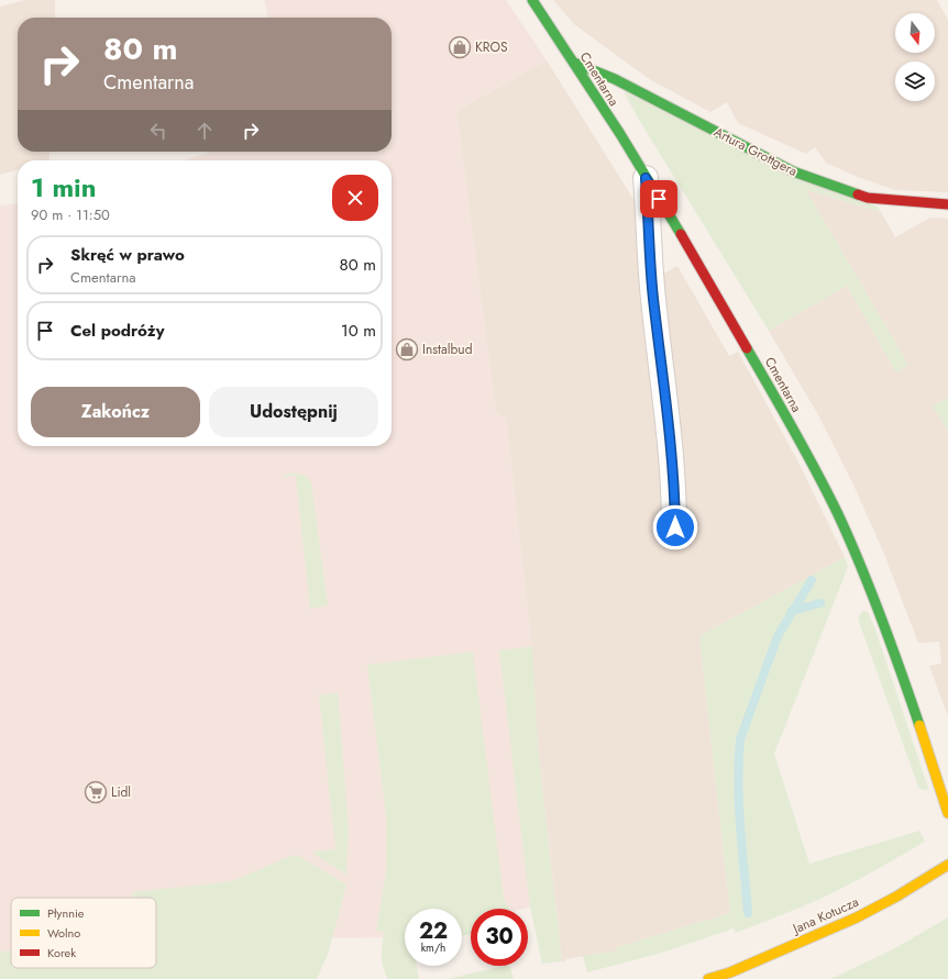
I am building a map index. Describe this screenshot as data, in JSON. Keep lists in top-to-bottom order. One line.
{"streets":{"street":["Cmentarna","Artura Grottgera","Jana Kotucza"]},"crossings":[["Cmentarna","Artura Grottgera"]],"places":{"shop":["KROS","Instalbud"],"supermarket":["Lidl"]},"legend":["Płynnie","Wolno","Korek"],"north":"bottom","page":{"turn":["80 m","Cmentarna"],"heading":["1 min","90 m · 11:50"],"list":[{"name":"Skręć w prawo","note":"Cmentarna","value":"80 m"},{"name":"Cel podróży","value":"10 m"}],"buttons":["Zakończ","Udostępnij"],"speed":"22 km/h","limit":"30"}}
